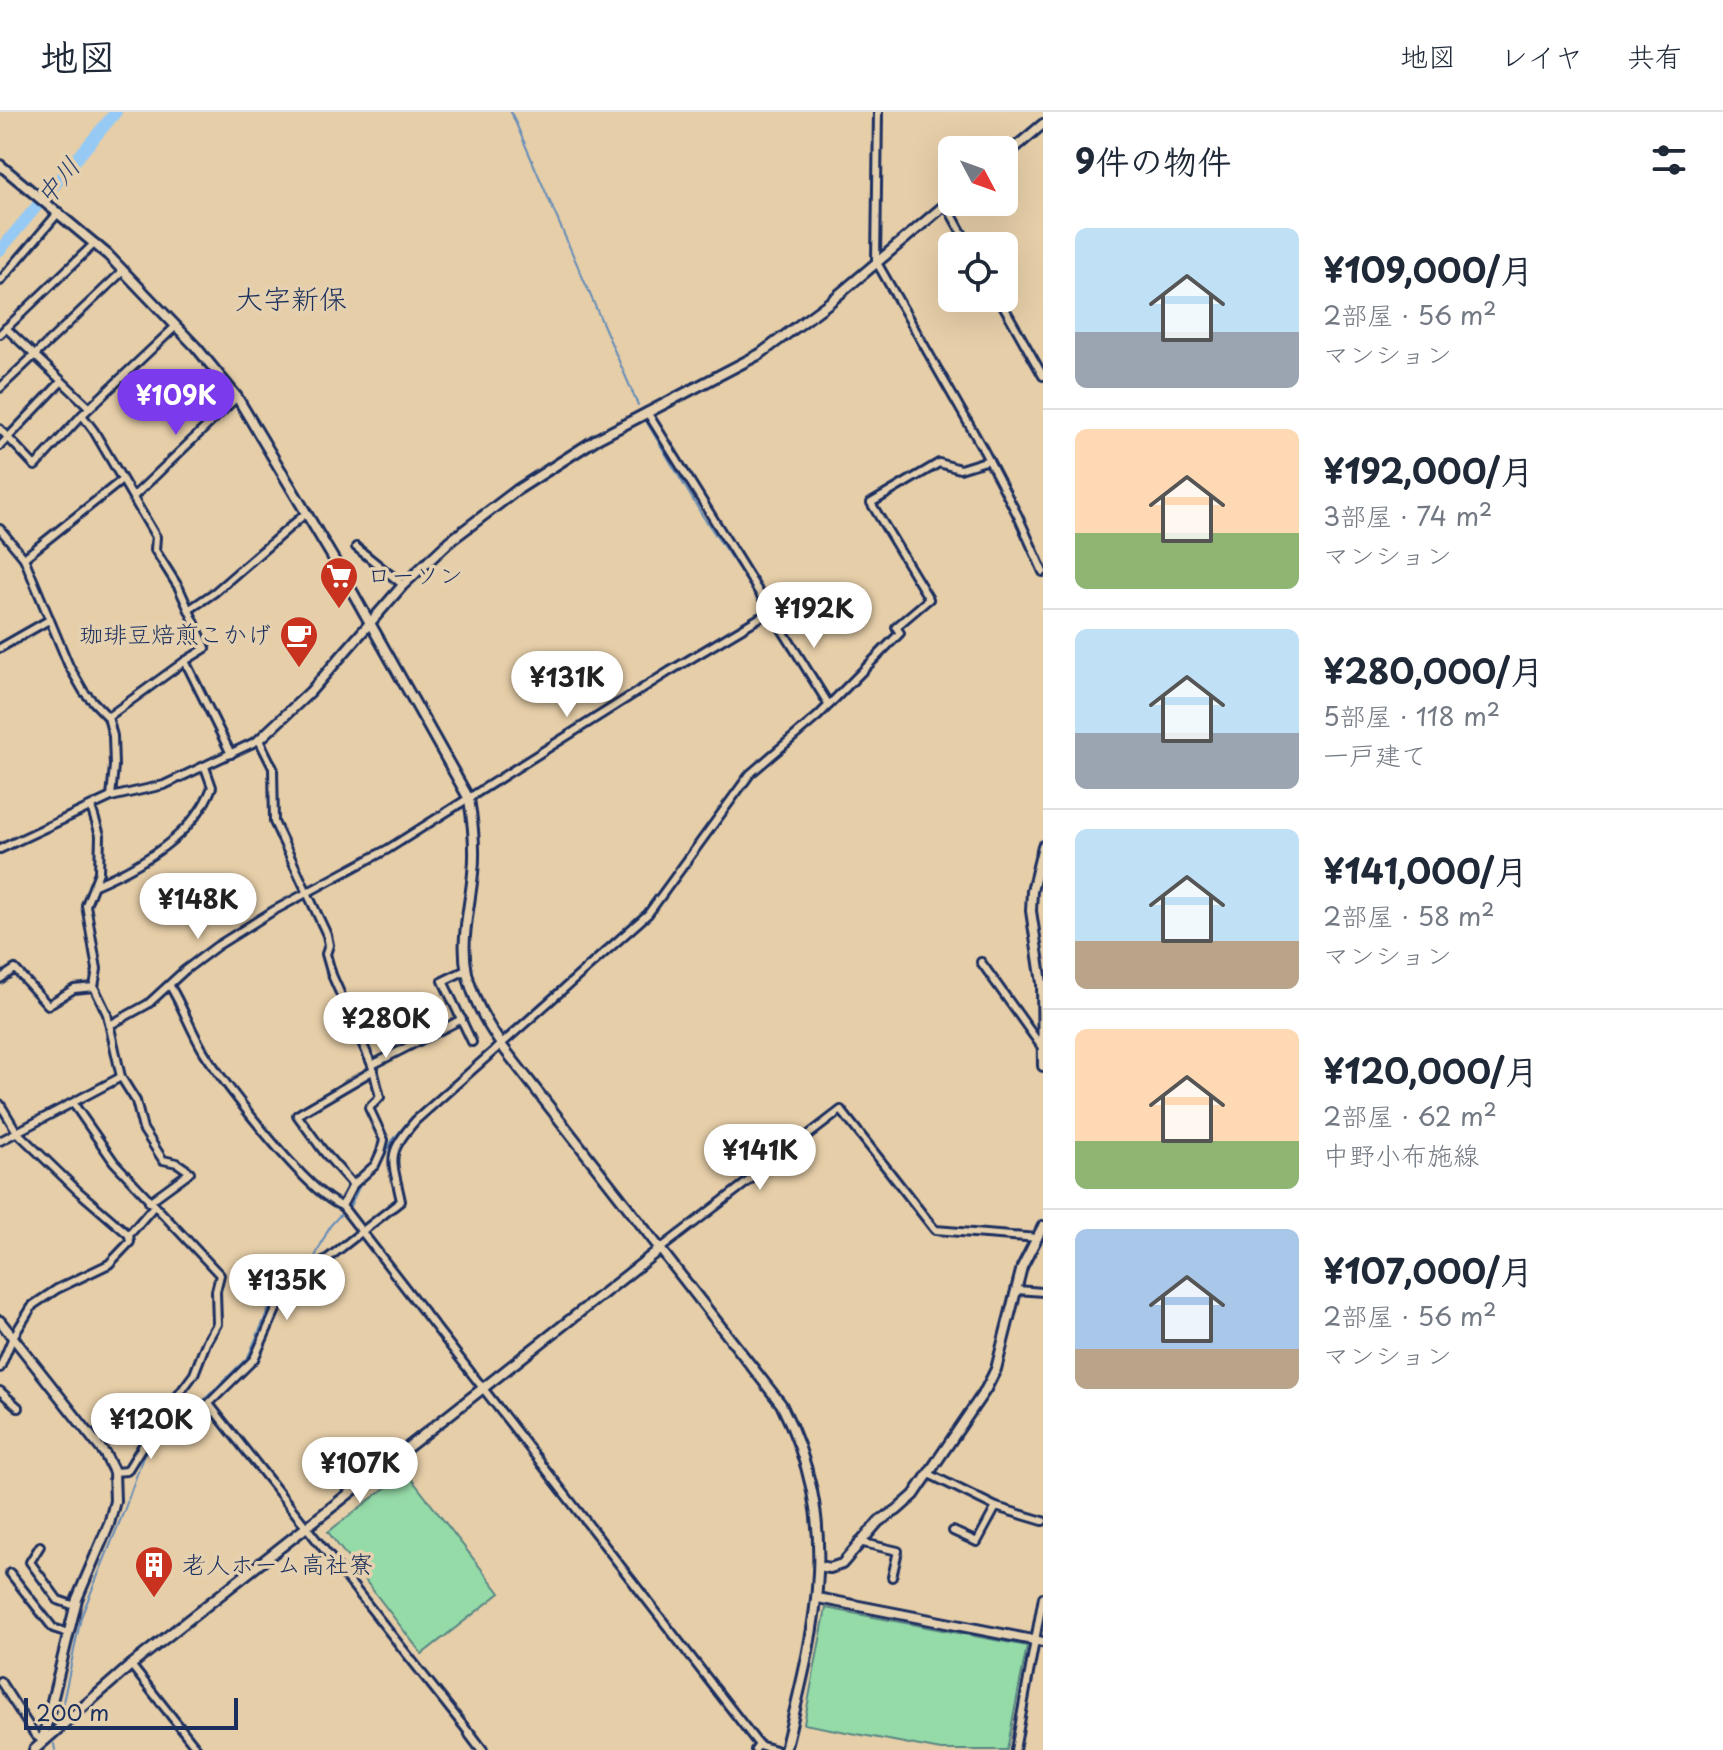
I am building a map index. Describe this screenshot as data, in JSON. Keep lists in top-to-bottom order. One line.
{"districts":["大字新保"],"water":["中川"],"places":{"supermarket":["ローソン"],"cafe":["珈琲豆焙煎こかげ"],"building":["老人ホーム高社寮"]},"scale_bar":"200 m","north":"bottom right","page":{"header":"地図","nav":["地図","レイヤ","共有"],"heading":"9件の物件","list":[{"name":"¥109,000/月","note":"2部屋 · 56 m² · マンション"},{"name":"¥192,000/月","note":"3部屋 · 74 m² · マンション"},{"name":"¥280,000/月","note":"5部屋 · 118 m² · 一戸建て"},{"name":"¥141,000/月","note":"2部屋 · 58 m² · マンション"},{"name":"¥120,000/月","note":"2部屋 · 62 m² · 中野小布施線"},{"name":"¥107,000/月","note":"2部屋 · 56 m² · マンション"}],"price":["¥109K","¥192K","¥131K","¥148K","¥280K","¥141K","¥135K","¥120K","¥107K"],"scale":"200 m"}}
